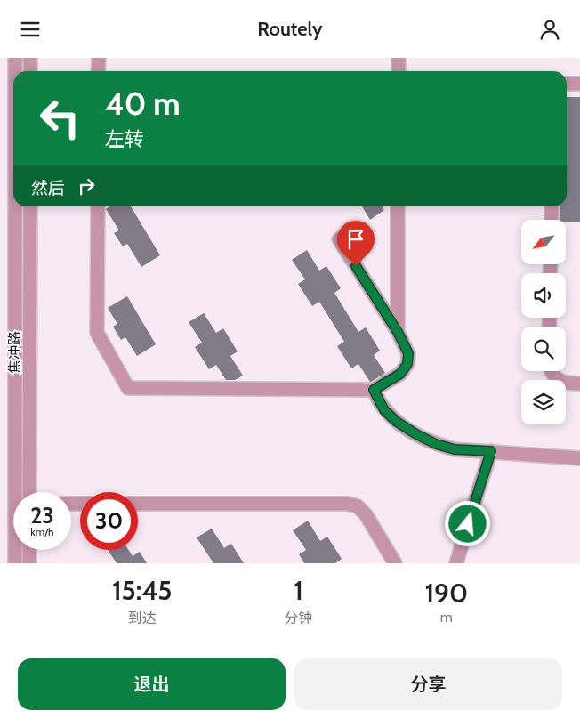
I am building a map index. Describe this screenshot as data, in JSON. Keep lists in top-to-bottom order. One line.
{"streets":{"street":["焦冲路"]},"north":"bottom left","page":{"header":"Routely","turn":["40 m","左转"],"then":"然后","speed":"23 km/h","limit":"30","eta":["15:45","到达","1","分钟","190","m"],"buttons":["退出","分享"]}}
